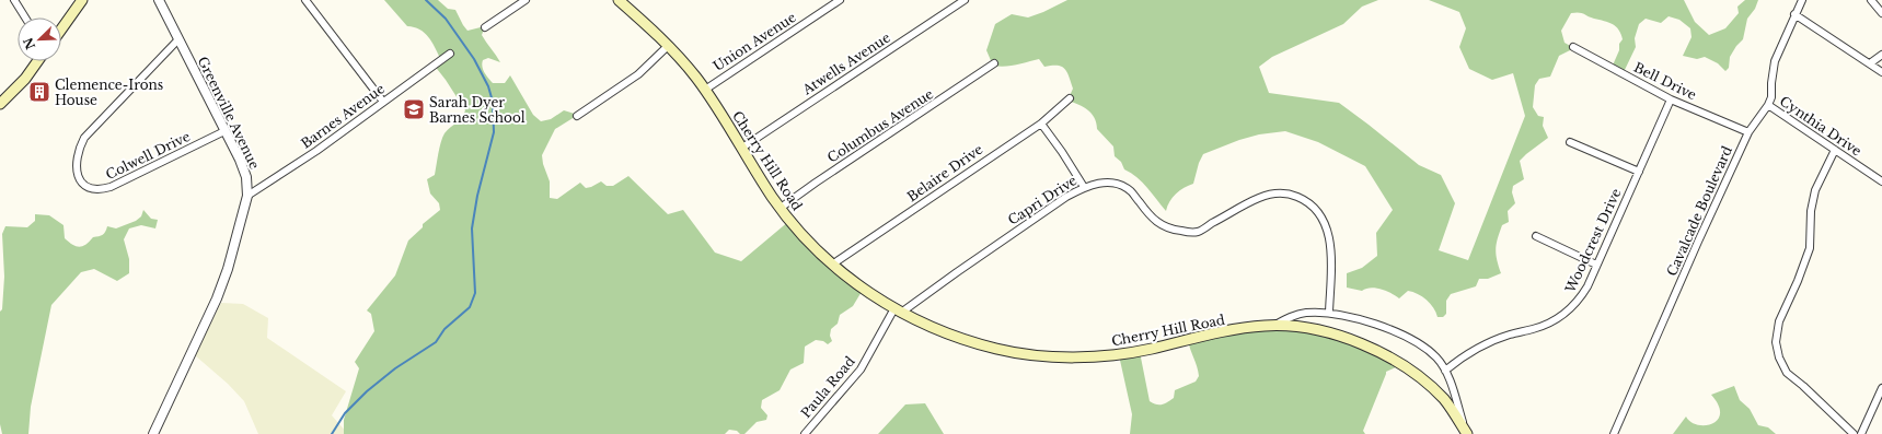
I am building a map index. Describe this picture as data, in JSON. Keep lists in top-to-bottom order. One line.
{"streets":{"main road":["Cherry Hill Road"],"street":["Union Avenue","Atwells Avenue","Bell Drive","Greenville Avenue","Barnes Avenue","Columbus Avenue","Cynthia Drive","Colwell Drive","Belaire Drive","Capri Drive","Cavalcade Boulevard","Woodcrest Drive","Paula Road"]},"crossings":[["Union Avenue","Cherry Hill Road"],["Atwells Avenue","Cherry Hill Road"],["Bell Drive","Cavalcade Boulevard"],["Bell Drive","Woodcrest Drive"],["Greenville Avenue","Barnes Avenue"],["Greenville Avenue","Colwell Drive"],["Columbus Avenue","Cherry Hill Road"],["Cynthia Drive","Cavalcade Boulevard"],["Cherry Hill Road","Belaire Drive"],["Cherry Hill Road","Capri Drive"],["Cherry Hill Road","Paula Road"],["Capri Drive","Paula Road"]],"places":{"building":["Clemence-Irons House"],"school or university":["Sarah Dyer Barnes School"]},"north":"bottom left"}
